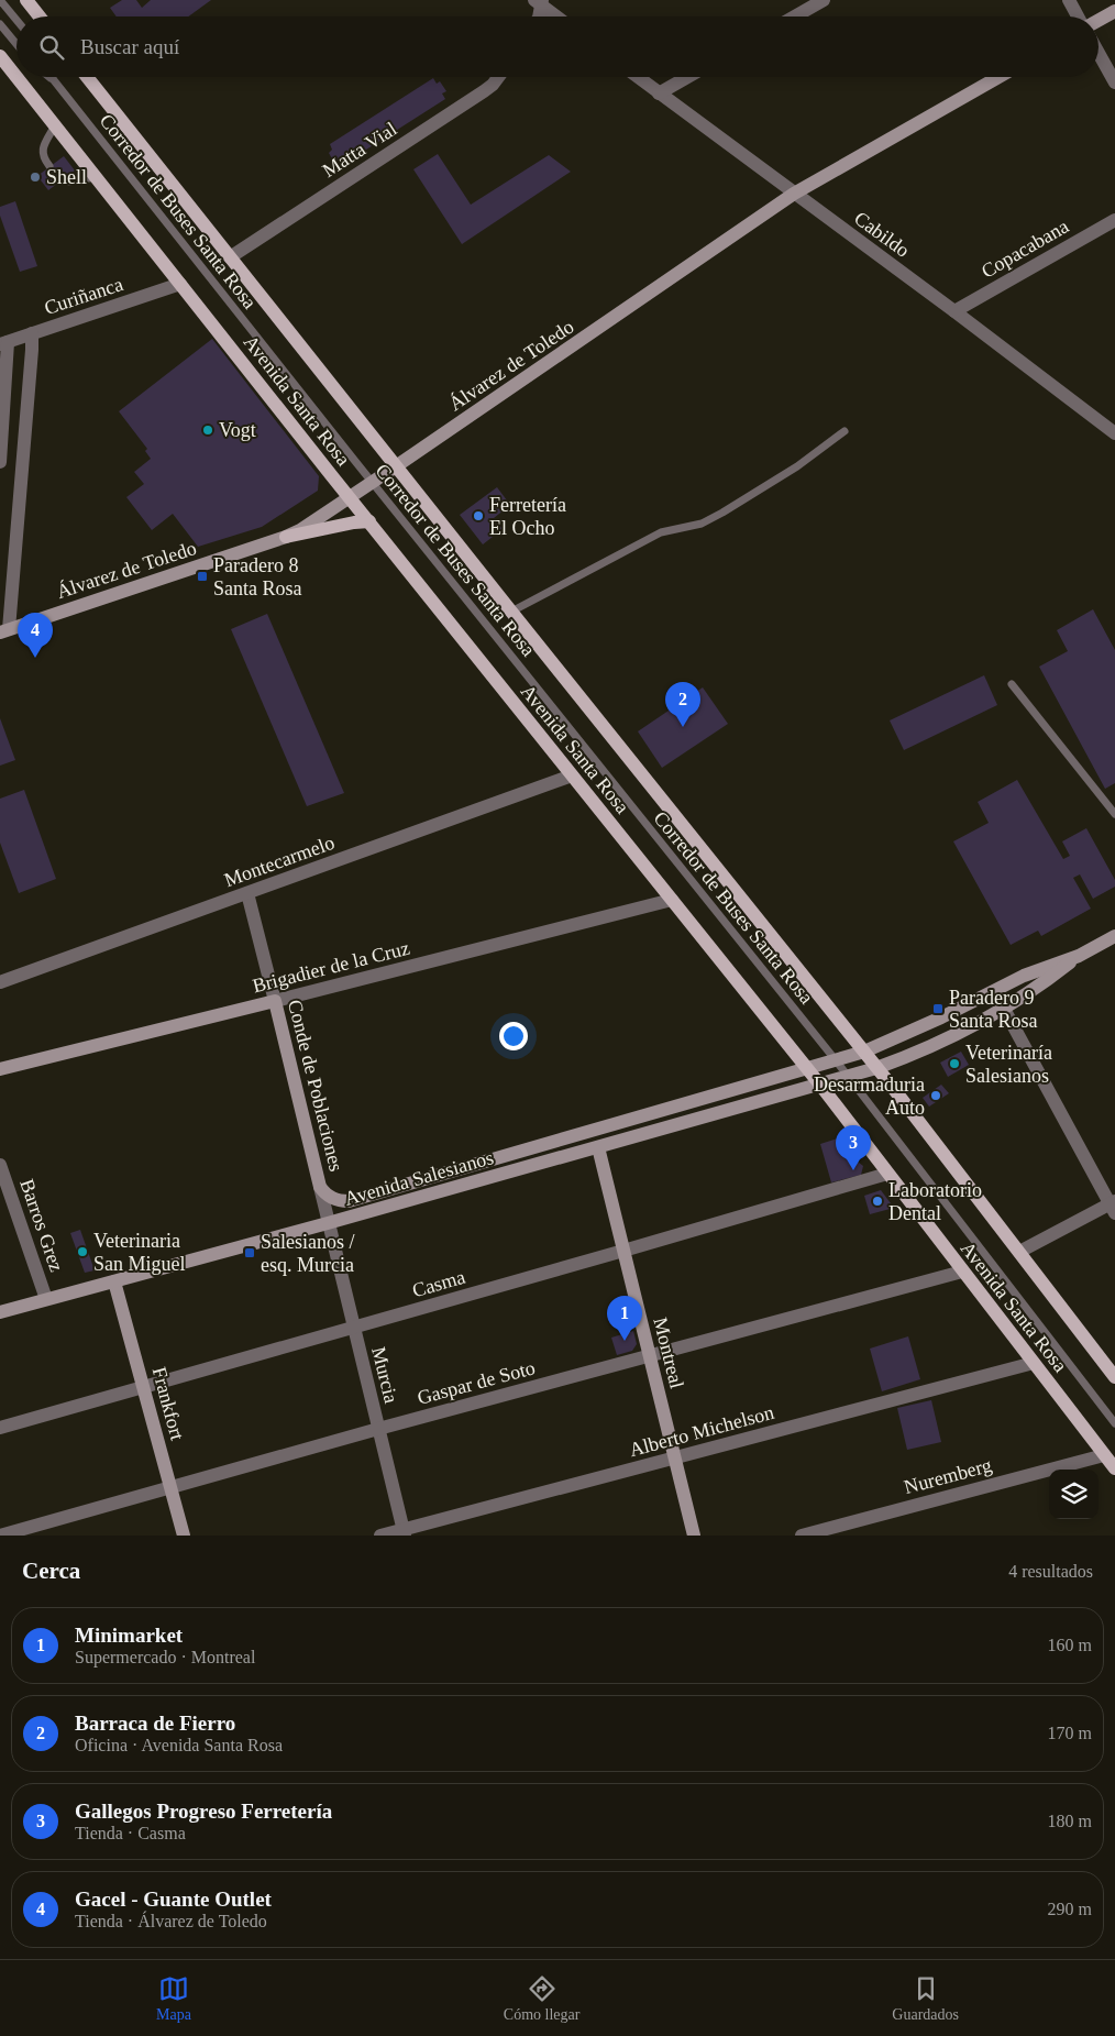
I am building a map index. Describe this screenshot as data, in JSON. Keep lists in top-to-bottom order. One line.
{"streets":{"main road":["Álvarez de Toledo","Avenida Santa Rosa","Brigadier de la Cruz","Conde de Poblaciones","Avenida Salesianos","Montreal","Frankfort"],"street":["Matta Vial","Cabildo","Copacabana","Curiñanca","Montecarmelo","Barros Grez","Casma","Murcia","Gaspar de Soto","Alberto Michelson","Nuremberg"],"lane":["Corredor de Buses Santa Rosa"]},"crossings":[["Matta Vial","Avenida Santa Rosa"],["Corredor de Buses Santa Rosa","Álvarez de Toledo"],["Corredor de Buses Santa Rosa","Avenida Salesianos"],["Cabildo","Copacabana"],["Cabildo","Álvarez de Toledo"],["Curiñanca","Avenida Santa Rosa"],["Álvarez de Toledo","Avenida Santa Rosa"],["Avenida Santa Rosa","Montecarmelo"],["Avenida Santa Rosa","Brigadier de la Cruz"],["Avenida Santa Rosa","Avenida Salesianos"],["Avenida Santa Rosa","Casma"],["Avenida Santa Rosa","Gaspar de Soto"],["Avenida Santa Rosa","Alberto Michelson"],["Avenida Santa Rosa","Nuremberg"],["Montecarmelo","Conde de Poblaciones"],["Brigadier de la Cruz","Conde de Poblaciones"],["Conde de Poblaciones","Avenida Salesianos"],["Conde de Poblaciones","Murcia"],["Avenida Salesianos","Barros Grez"],["Avenida Salesianos","Montreal"],["Avenida Salesianos","Murcia"],["Avenida Salesianos","Frankfort"],["Casma","Montreal"],["Casma","Murcia"],["Casma","Frankfort"],["Montreal","Gaspar de Soto"],["Montreal","Alberto Michelson"],["Murcia","Gaspar de Soto"],["Murcia","Alberto Michelson"],["Gaspar de Soto","Frankfort"]],"places":{"other":["Shell","Vogt","Ferretería El Ocho","Veterinaría Salesianos","Desarmaduria Auto","Laboratorio Dental","Veterinaria San Miguel"],"transit":["Paradero 8 Santa Rosa","Paradero 9 Santa Rosa","Salesianos / esq. Murcia"]},"page":{"search":"Buscar aquí","pins":["4","2","3","1"],"heading":["Cerca","4 resultados"],"list":[{"mark":"1","name":"Minimarket","note":"Supermercado · Montreal","value":"160 m"},{"mark":"2","name":"Barraca de Fierro","note":"Oficina · Avenida Santa Rosa","value":"170 m"},{"mark":"3","name":"Gallegos Progreso Ferretería","note":"Tienda · Casma","value":"180 m"},{"mark":"4","name":"Gacel - Guante Outlet","note":"Tienda · Álvarez de Toledo","value":"290 m"}],"nav":["Mapa","Cómo llegar","Guardados"]}}
